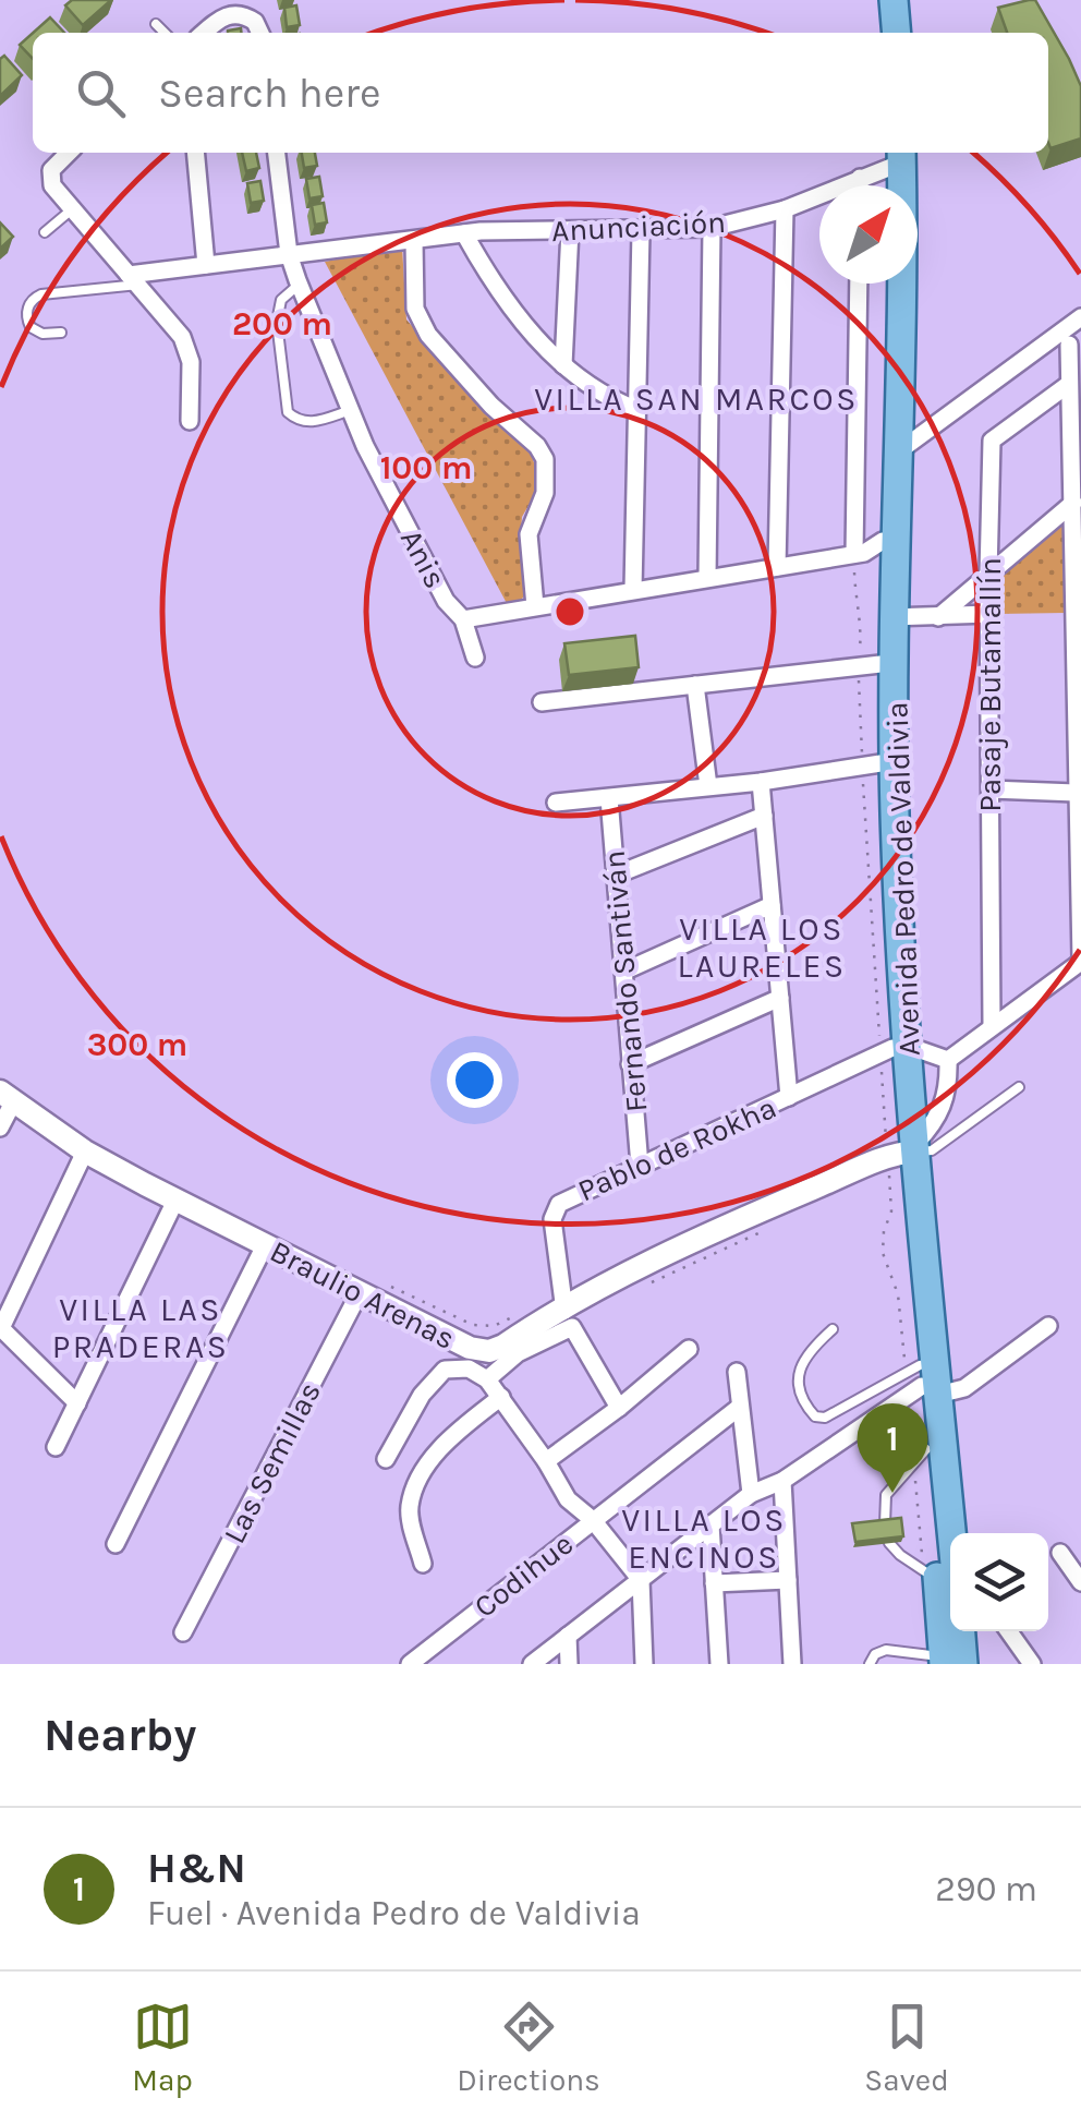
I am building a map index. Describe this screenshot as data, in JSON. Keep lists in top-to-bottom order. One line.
{"streets":{"main road":["Avenida Pedro de Valdivia"],"street":["Anunciación","Anis","Pasaje Butamallín","Fernando Santiván","Pablo de Rokha","Braulio Arenas","Las Semillas","Codihue"]},"crossings":[["Anunciación","Anis"],["Anunciación","Avenida Pedro de Valdivia"],["Avenida Pedro de Valdivia","Pablo de Rokha"],["Avenida Pedro de Valdivia","Braulio Arenas"],["Fernando Santiván","Pablo de Rokha"],["Pablo de Rokha","Braulio Arenas"],["Braulio Arenas","Las Semillas"]],"districts":["VILLA SAN MARCOS","VILLA LOS LAURELES","VILLA LAS PRADERAS","VILLA LOS ENCINOS"],"north":"top right","page":{"search":"Search here","pins":"1","heading":"Nearby","list":[{"mark":"1","name":"H&N","note":"Fuel · Avenida Pedro de Valdivia","value":"290 m"}],"nav":["Map","Directions","Saved"]},"rings":["200 m","100 m","300 m"]}
